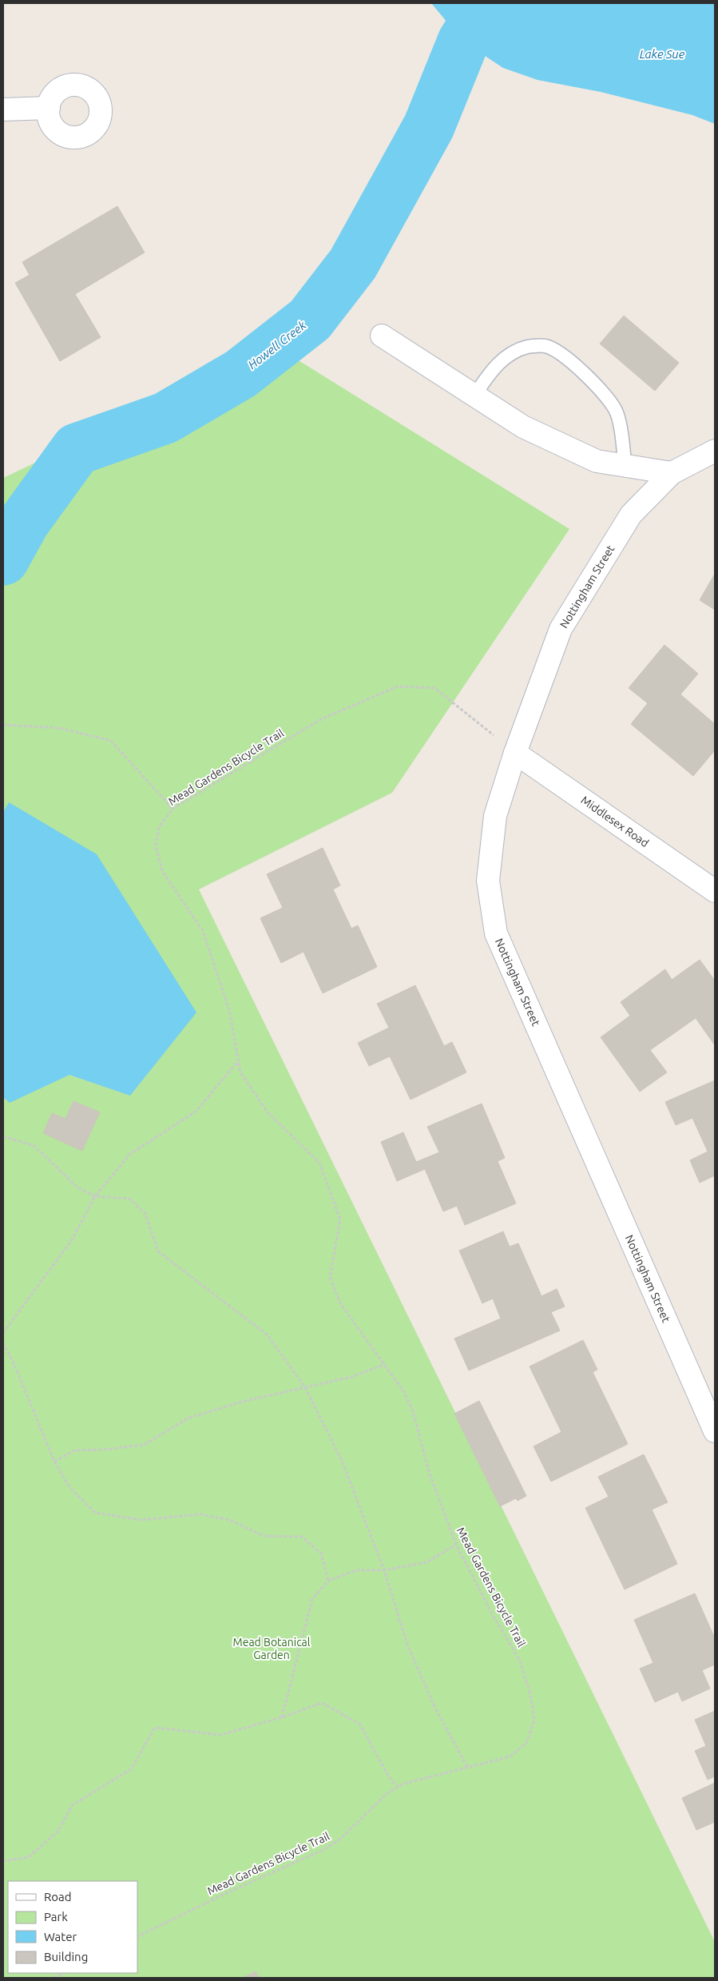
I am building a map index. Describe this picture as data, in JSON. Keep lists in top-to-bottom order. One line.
{"streets":{"street":["Nottingham Street","Middlesex Road"],"path":["Mead Gardens Bicycle Trail"]},"crossings":[["Nottingham Street","Mead Gardens Bicycle Trail"],["Nottingham Street","Middlesex Road"],["Mead Gardens Bicycle Trail","Middlesex Road"]],"water":["Lake Sue","Howell Creek"],"parks":["Mead Botanical Garden"],"legend":["Road","Park","Water","Building"]}
